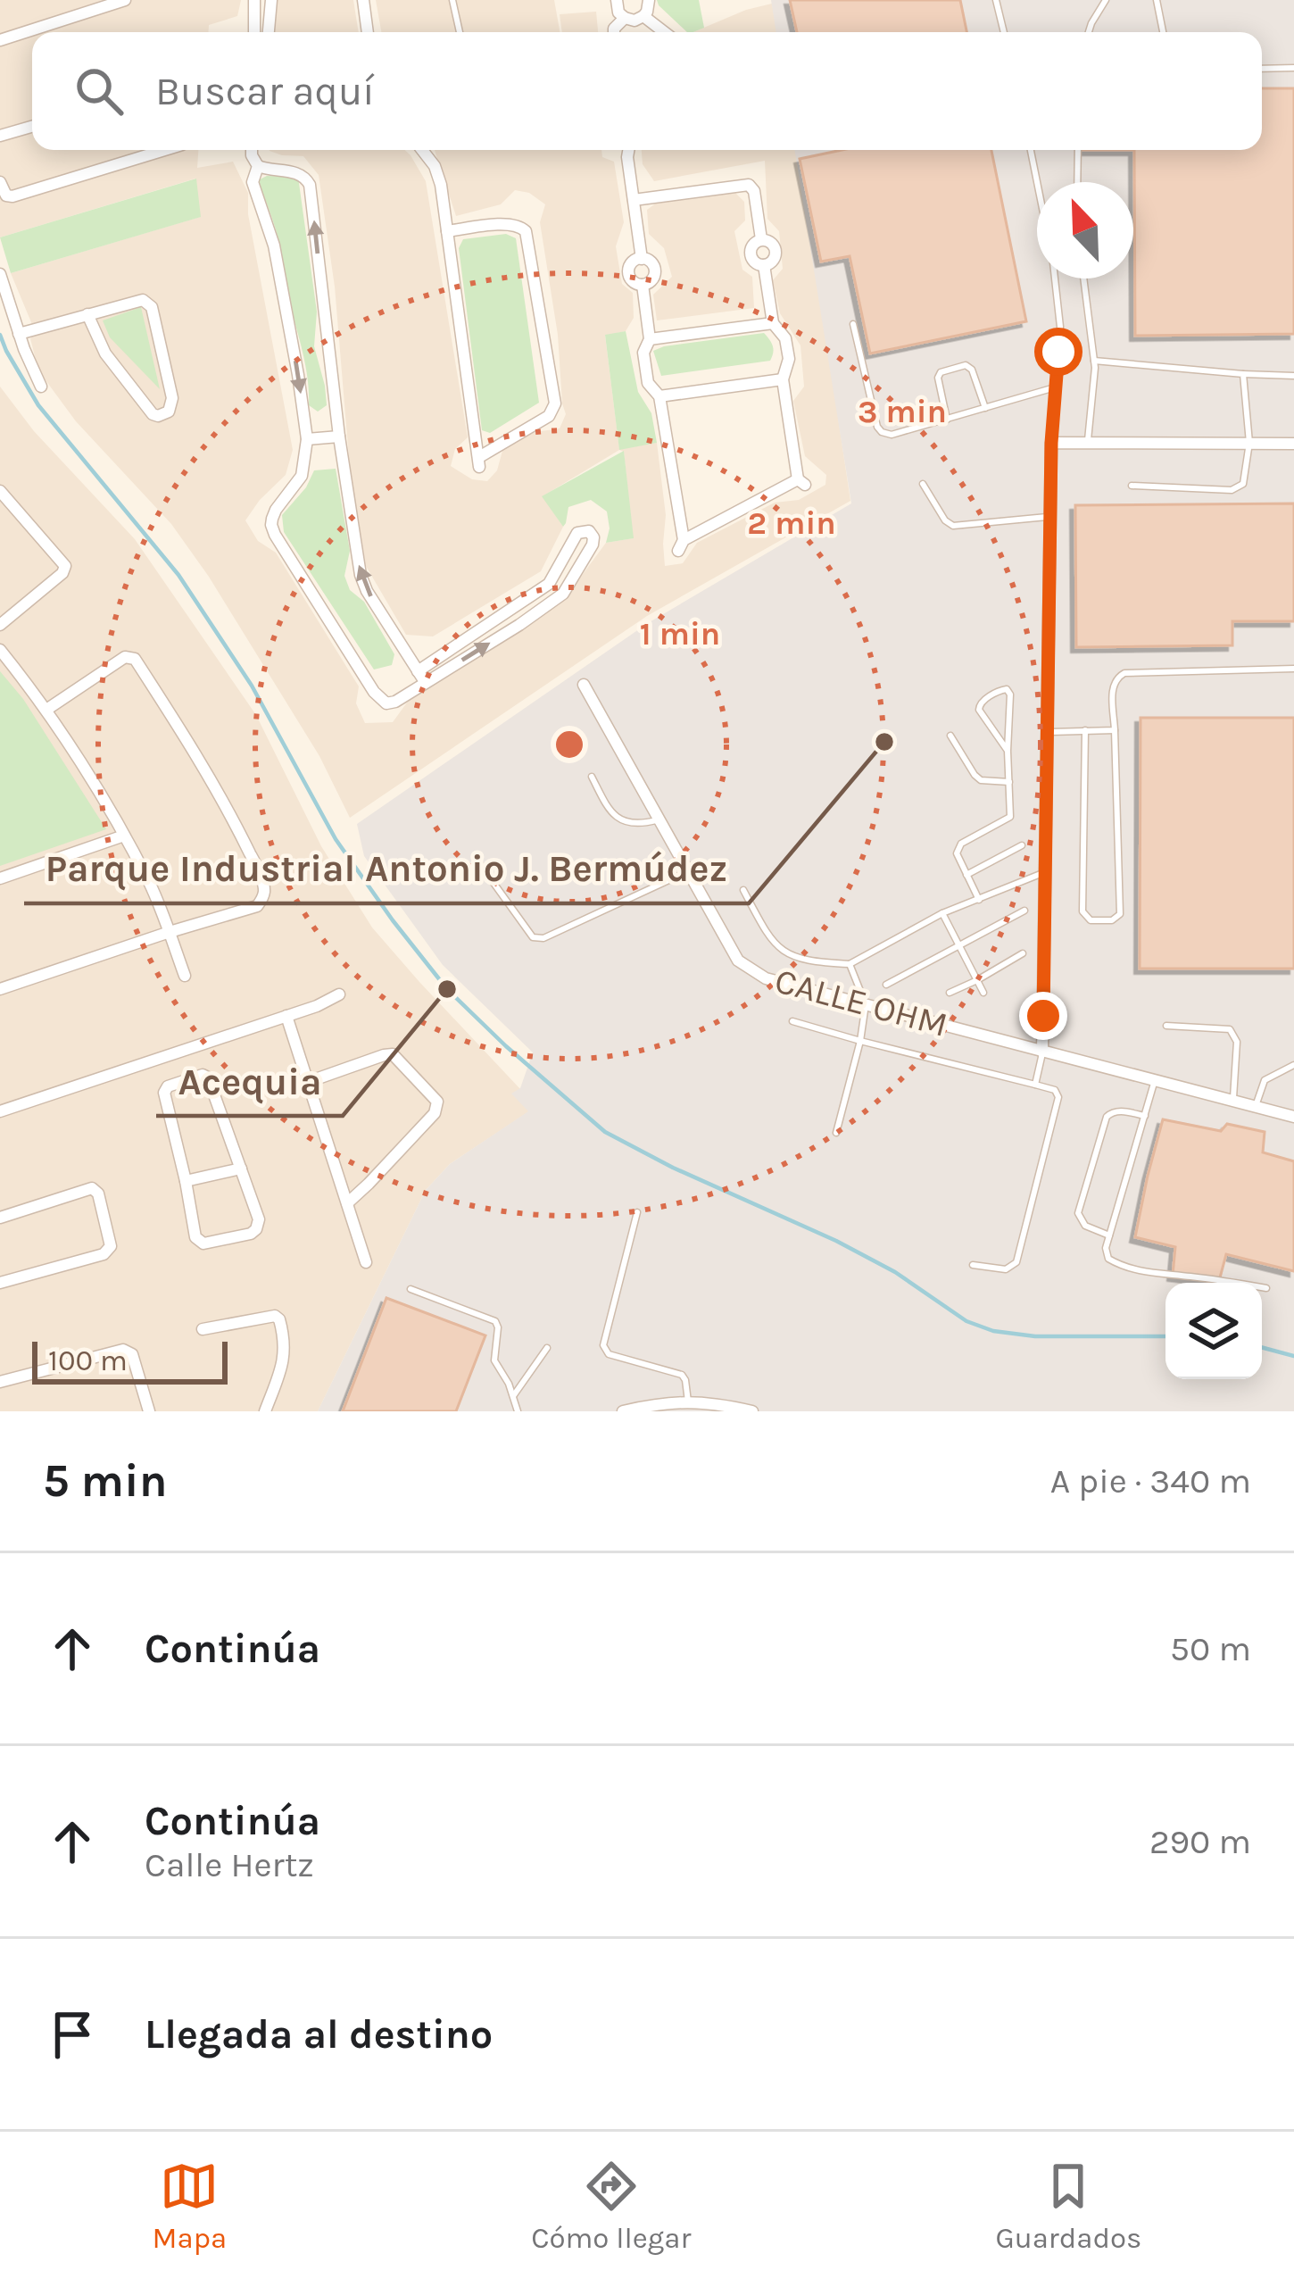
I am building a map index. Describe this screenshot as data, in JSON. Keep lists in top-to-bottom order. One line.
{"streets":{"street":["CALLE OHM"]},"places":["Parque Industrial Antonio J. Bermúdez","Acequia"],"scale_bar":"100 m","north":"top left","page":{"search":"Buscar aquí","scale":"100 m","heading":["5 min","A pie · 340 m"],"list":[["Continúa","50 m"],["Continúa","Calle Hertz","290 m"],"Llegada al destino"],"nav":["Mapa","Cómo llegar","Guardados"]},"rings":["3 min","2 min","1 min"]}
